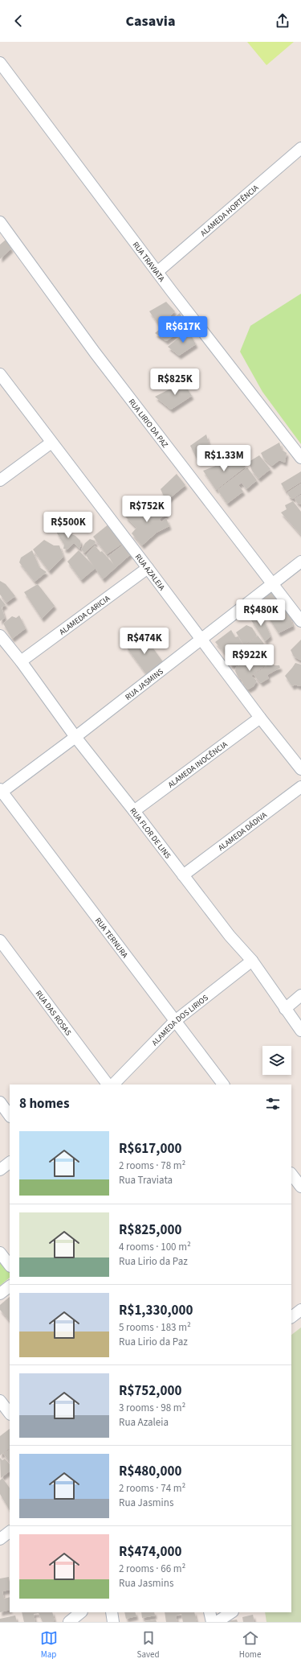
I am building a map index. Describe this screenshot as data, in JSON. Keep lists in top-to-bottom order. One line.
{"streets":{"street":["ALAMEDA HORTÊNCIA","RUA TRAVIATA","RUA LIRIO DA PAZ","RUA AZALEIA","ALAMEDA CARICIA","RUA JASMINS","ALAMEDA INOCÊNCIA","ALAMEDA DÁDIVA","RUA FLOR DE LINS","RUA TERNURA","RUA DAS ROSAS","ALAMEDA DOS LIRIOS"]},"crossings":[["ALAMEDA HORTÊNCIA","RUA TRAVIATA"],["RUA LIRIO DA PAZ","RUA JASMINS"],["RUA AZALEIA","ALAMEDA CARICIA"],["RUA AZALEIA","RUA JASMINS"],["RUA AZALEIA","ALAMEDA INOCÊNCIA"],["ALAMEDA CARICIA","RUA FLOR DE LINS"],["RUA JASMINS","RUA FLOR DE LINS"],["RUA JASMINS","RUA TERNURA"],["ALAMEDA INOCÊNCIA","RUA FLOR DE LINS"],["ALAMEDA DÁDIVA","RUA FLOR DE LINS"],["RUA FLOR DE LINS","ALAMEDA DOS LIRIOS"],["RUA TERNURA","ALAMEDA DOS LIRIOS"]],"page":{"header":"Casavia","price":["R$617K","R$825K","R$1.33M","R$752K","R$500K","R$480K","R$474K","R$922K"],"heading":"8 homes","list":[{"name":"R$617,000","note":"2 rooms · 78 m² · Rua Traviata"},{"name":"R$825,000","note":"4 rooms · 100 m² · Rua Lirio da Paz"},{"name":"R$1,330,000","note":"5 rooms · 183 m² · Rua Lirio da Paz"},{"name":"R$752,000","note":"3 rooms · 98 m² · Rua Azaleia"},{"name":"R$480,000","note":"2 rooms · 74 m² · Rua Jasmins"},{"name":"R$474,000","note":"2 rooms · 66 m² · Rua Jasmins"}],"tabs":["Map","Saved","Home"]}}
